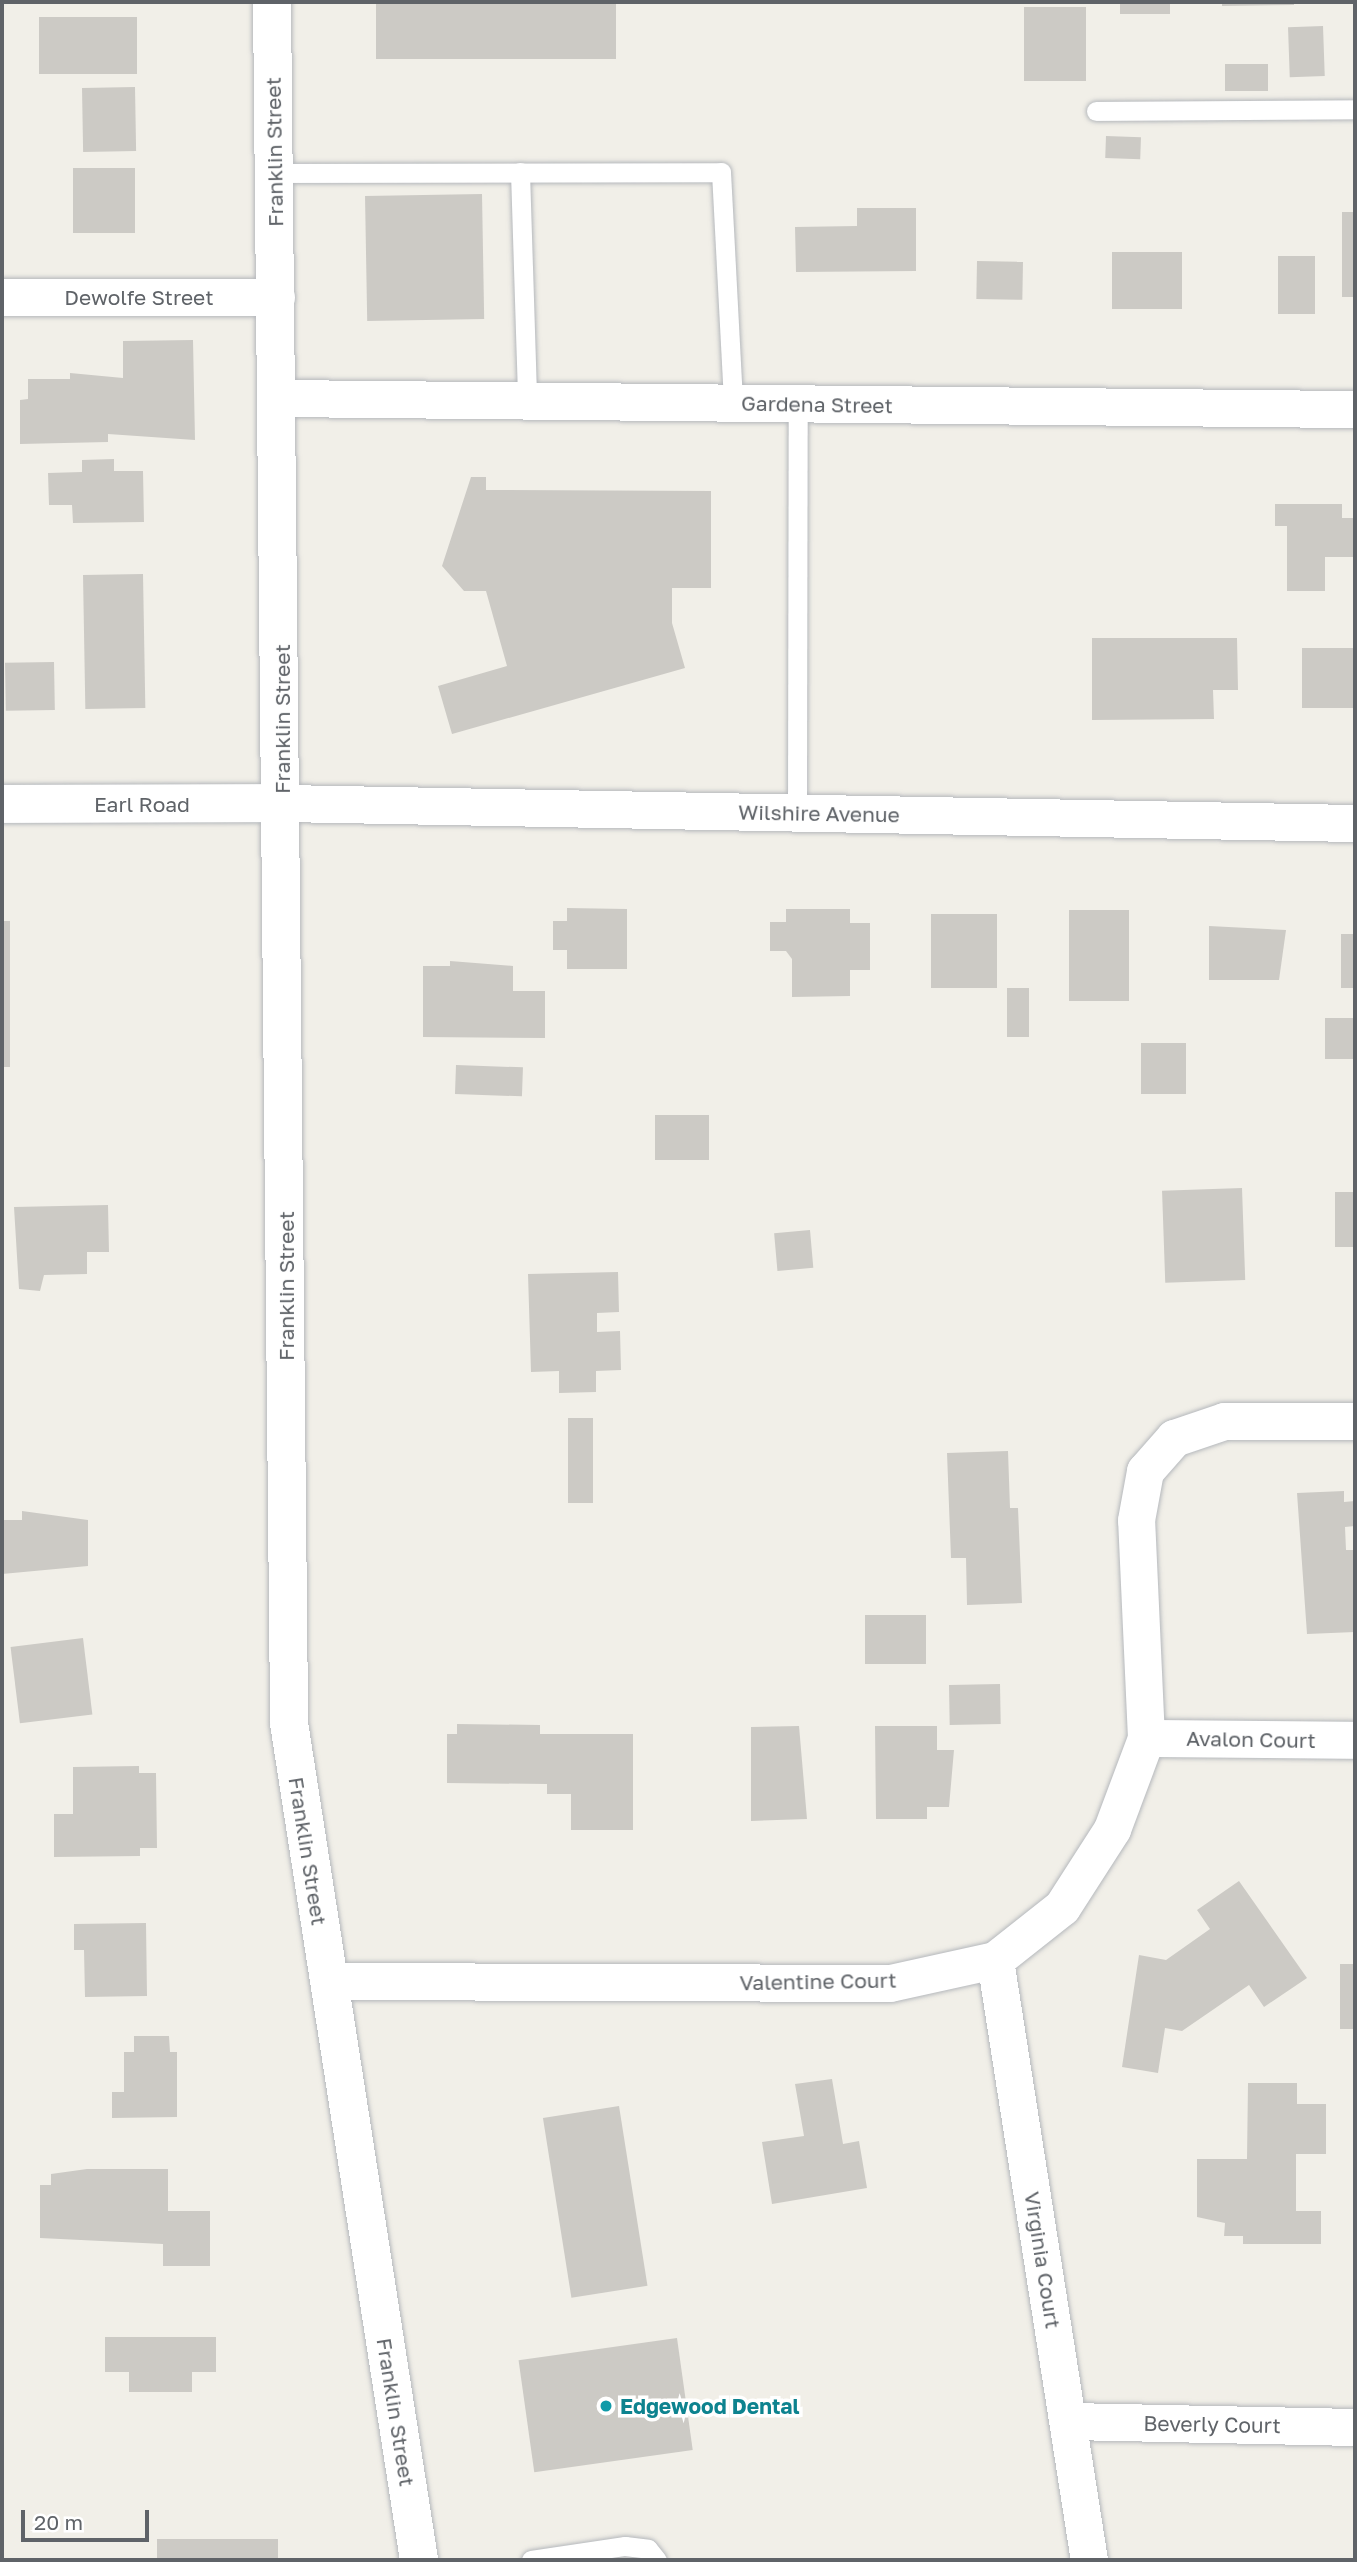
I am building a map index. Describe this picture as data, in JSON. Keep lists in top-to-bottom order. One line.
{"streets":{"main road":["Franklin Street","Earl Road"],"street":["Dewolfe Street","Gardena Street","Wilshire Avenue","Avalon Court","Valentine Court","Virginia Court","Beverly Court"]},"crossings":[["Franklin Street","Dewolfe Street"],["Franklin Street","Gardena Street"],["Franklin Street","Earl Road"],["Franklin Street","Wilshire Avenue"],["Franklin Street","Valentine Court"],["Earl Road","Wilshire Avenue"],["Avalon Court","Valentine Court"],["Valentine Court","Virginia Court"],["Virginia Court","Beverly Court"]],"places":["Edgewood Dental"],"scale_bar":"20 m"}
